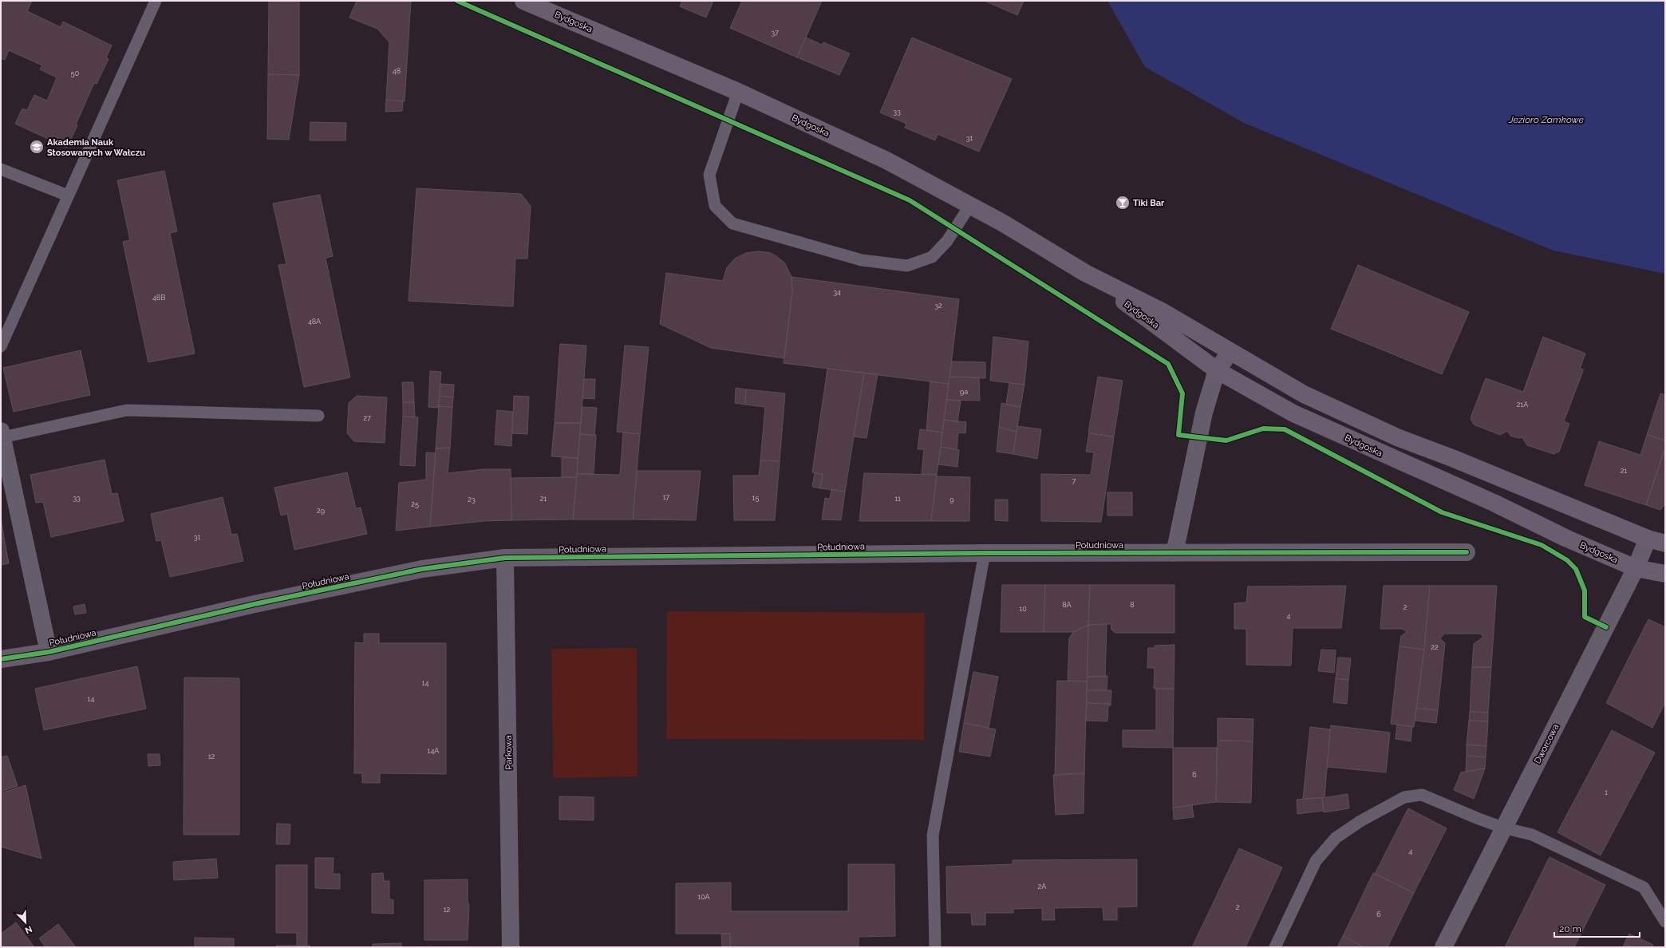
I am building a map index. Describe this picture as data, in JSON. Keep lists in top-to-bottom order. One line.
{"streets":{"street":["Bydgoska","Południowa","Dworcowa","Parkowa"]},"crossings":[["Bydgoska","Dworcowa"],["Południowa","Parkowa"]],"water":["Jezioro Zamkowe"],"places":{"school or university":["Akademia Nauk Stosowanych w Wałczu"],"bar":["Tiki Bar"]},"house_numbers":["37","48","50","33","31","34","48B","32","48A","9a","21A","27","21","7","17","33","15","21","11","23","9","25","29","31","8A","8","2","10","4","22","14","14","14A","12","6","1","4","2A","10A","2","12","6"],"scale_bar":"20 m","north":"bottom right"}
